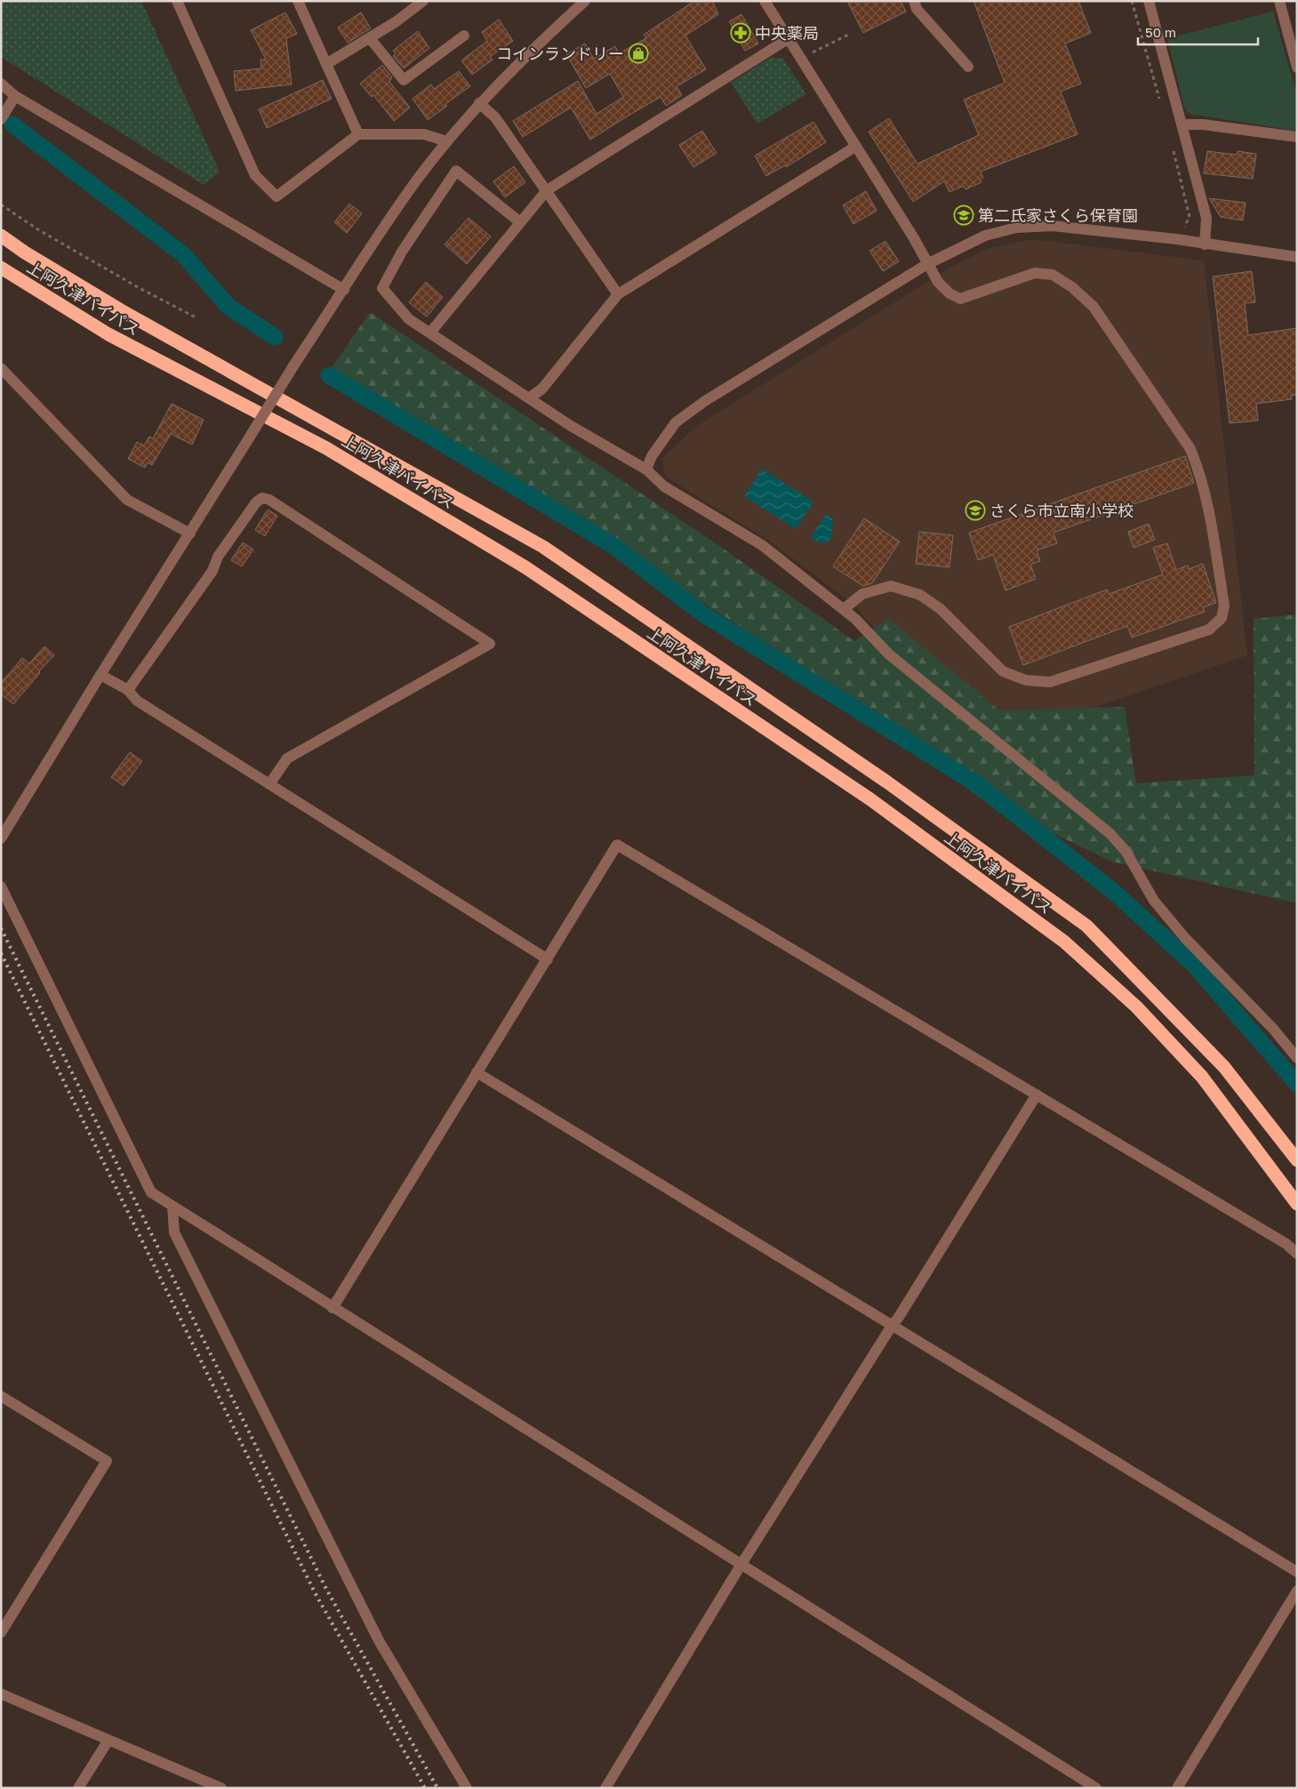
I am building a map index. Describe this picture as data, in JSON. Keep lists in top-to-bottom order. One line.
{"streets":{"highway":["上阿久津バイパス"]},"places":{"pharmacy":["中央薬局"],"shop":["コインランドリー"],"school or university":["第二氏家さくら保育園","さくら市立南小学校"]},"scale_bar":"50 m"}
